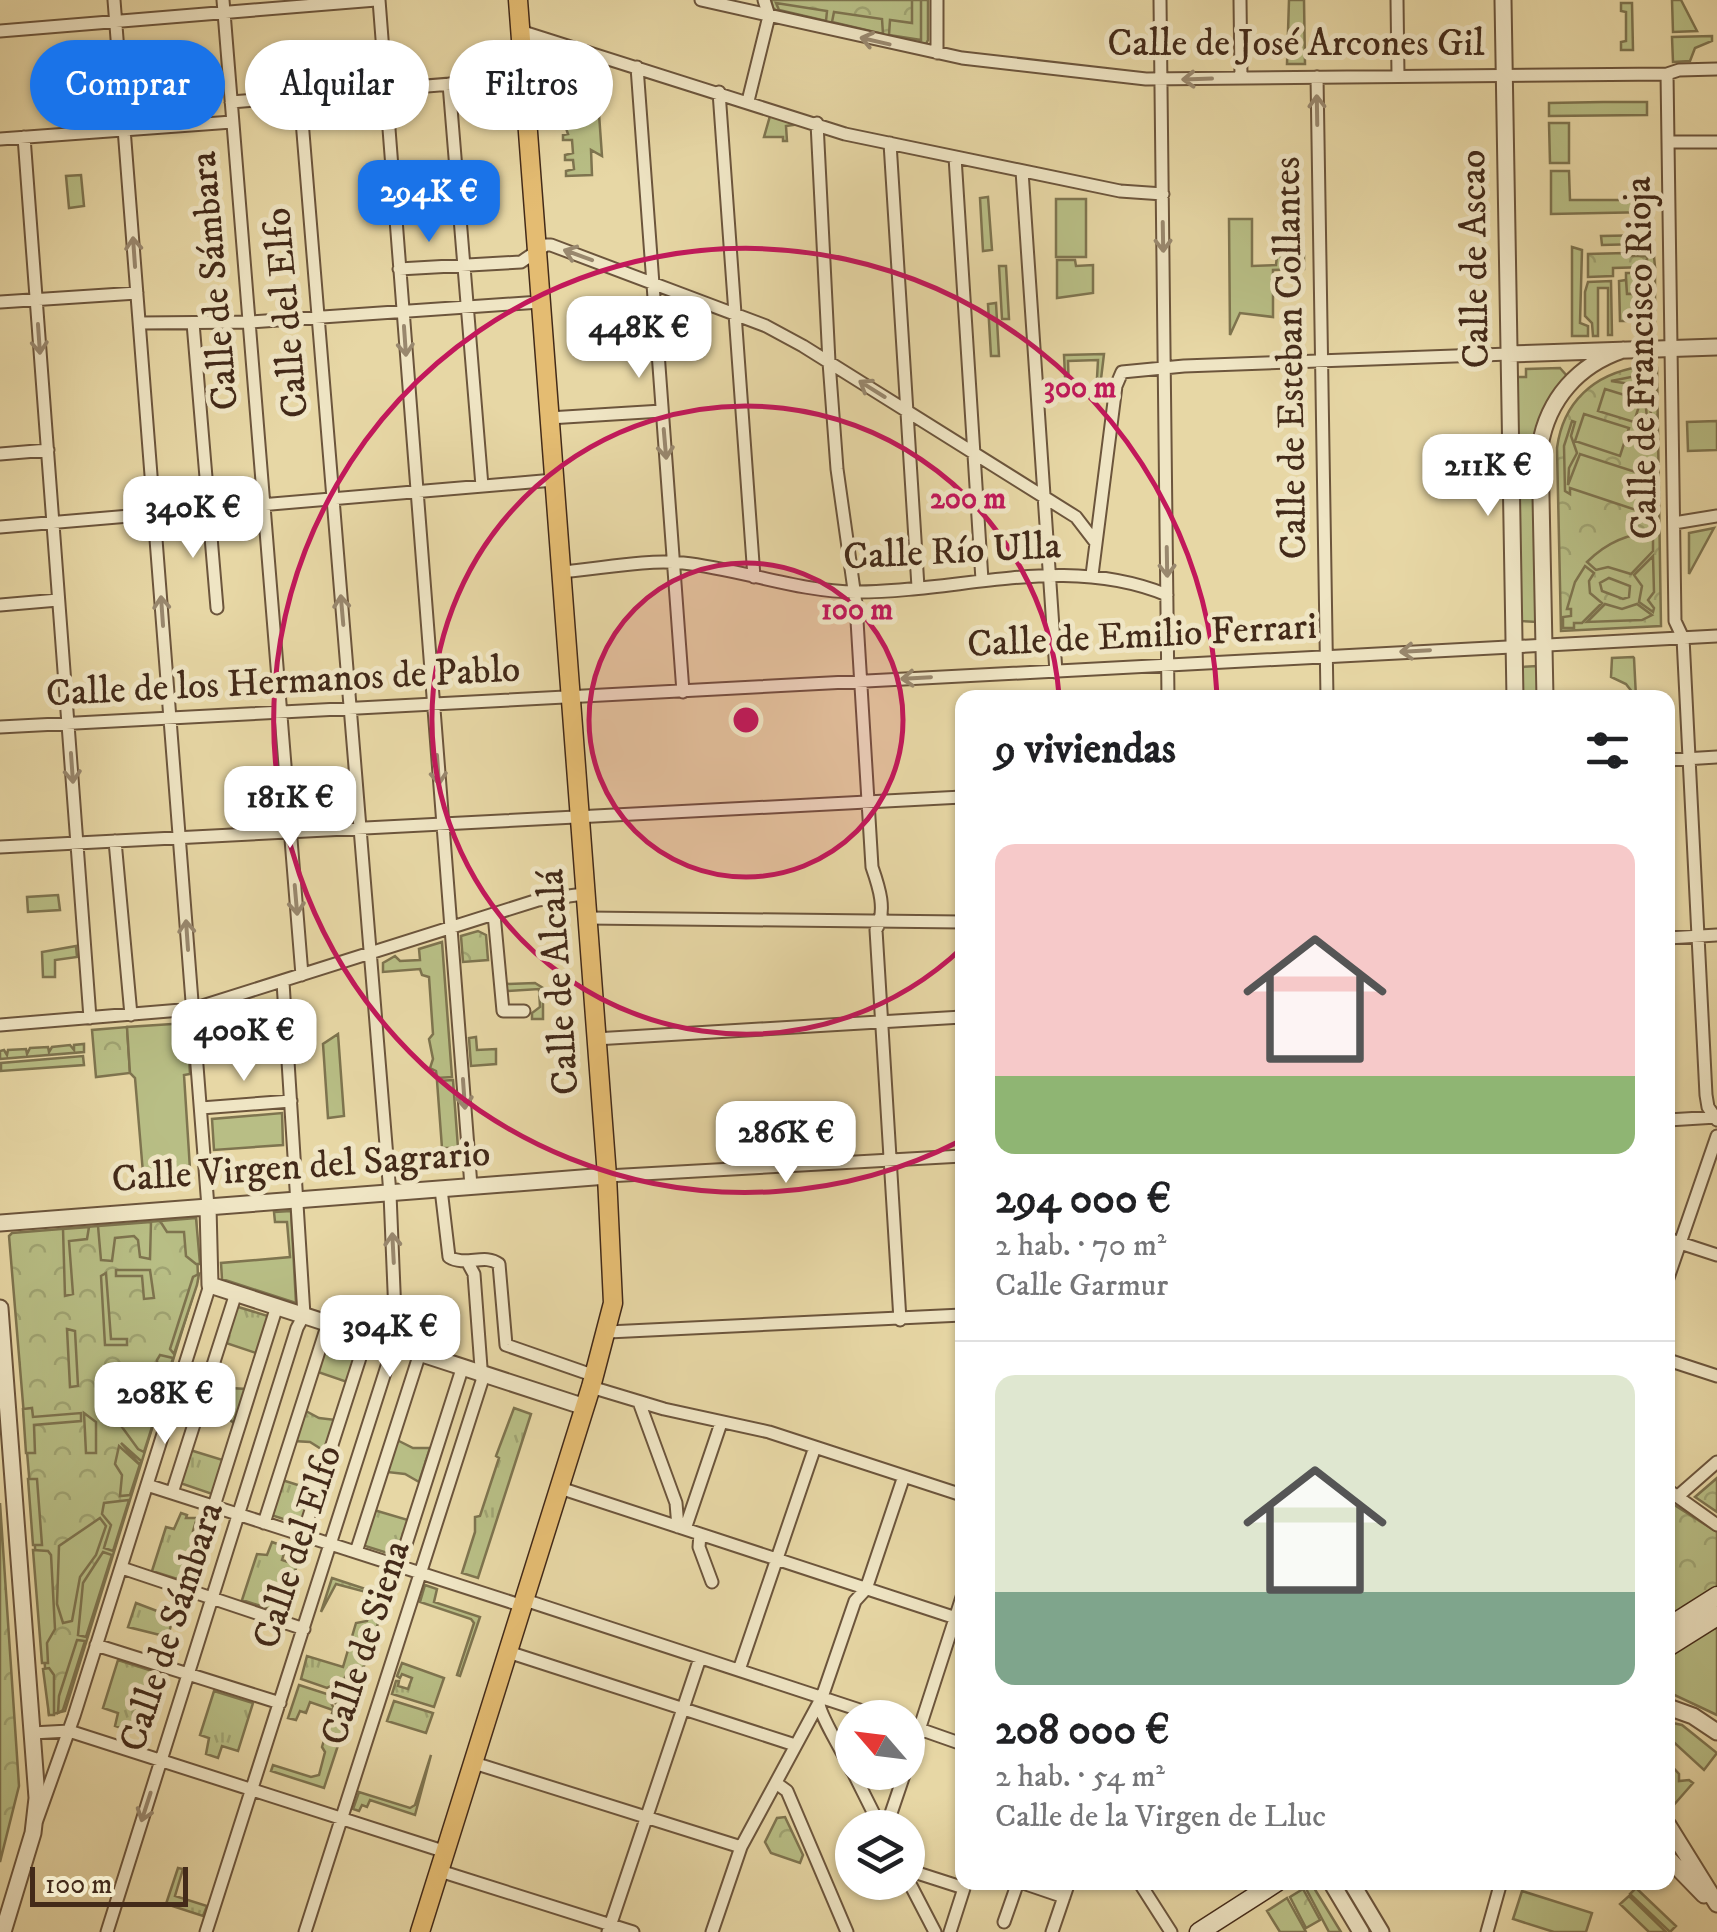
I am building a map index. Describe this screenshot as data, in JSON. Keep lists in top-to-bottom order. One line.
{"streets":{"main road":["Calle de Alcalá"],"street":["Calle de José Arcones Gil","Calle de Ascao","Calle de Sámbara","Calle del Elfo","Calle de Esteban Collantes","Calle de Francisco Rioja","Calle Río Ulla","Calle de Emilio Ferrari","Calle de los Hermanos de Pablo","Calle Virgen del Sagrario","Calle de Siena"]},"crossings":[["Calle de José Arcones Gil","Calle de Ascao"],["Calle de José Arcones Gil","Calle de Esteban Collantes"],["Calle de José Arcones Gil","Calle de Francisco Rioja"],["Calle de Ascao","Calle de Emilio Ferrari"],["Calle de Sámbara","Calle de los Hermanos de Pablo"],["Calle de Sámbara","Calle Virgen del Sagrario"],["Calle del Elfo","Calle de los Hermanos de Pablo"],["Calle del Elfo","Calle Virgen del Sagrario"],["Calle de Esteban Collantes","Calle de Emilio Ferrari"],["Calle de Francisco Rioja","Calle de Emilio Ferrari"],["Calle Río Ulla","Calle de Alcalá"],["Calle de Emilio Ferrari","Calle de los Hermanos de Pablo"],["Calle de Emilio Ferrari","Calle de Alcalá"],["Calle de los Hermanos de Pablo","Calle de Alcalá"],["Calle de Alcalá","Calle Virgen del Sagrario"]],"one_way":["Calle de Esteban Collantes"],"scale_bar":"100 m","north":"top left","page":{"chip":["Comprar","Alquilar","Filtros"],"price":["294K €","448K €","211K €","340K €","181K €","400K €","286K €","304K €","208K €"],"heading":"9 viviendas","list":[{"name":"294 000 €","note":"2 hab. · 70 m² · Calle Garmur"},{"name":"208 000 €","note":"2 hab. · 54 m² · Calle de la Virgen de Lluc"}],"scale":"100 m"},"rings":["300 m","200 m","100 m"]}
